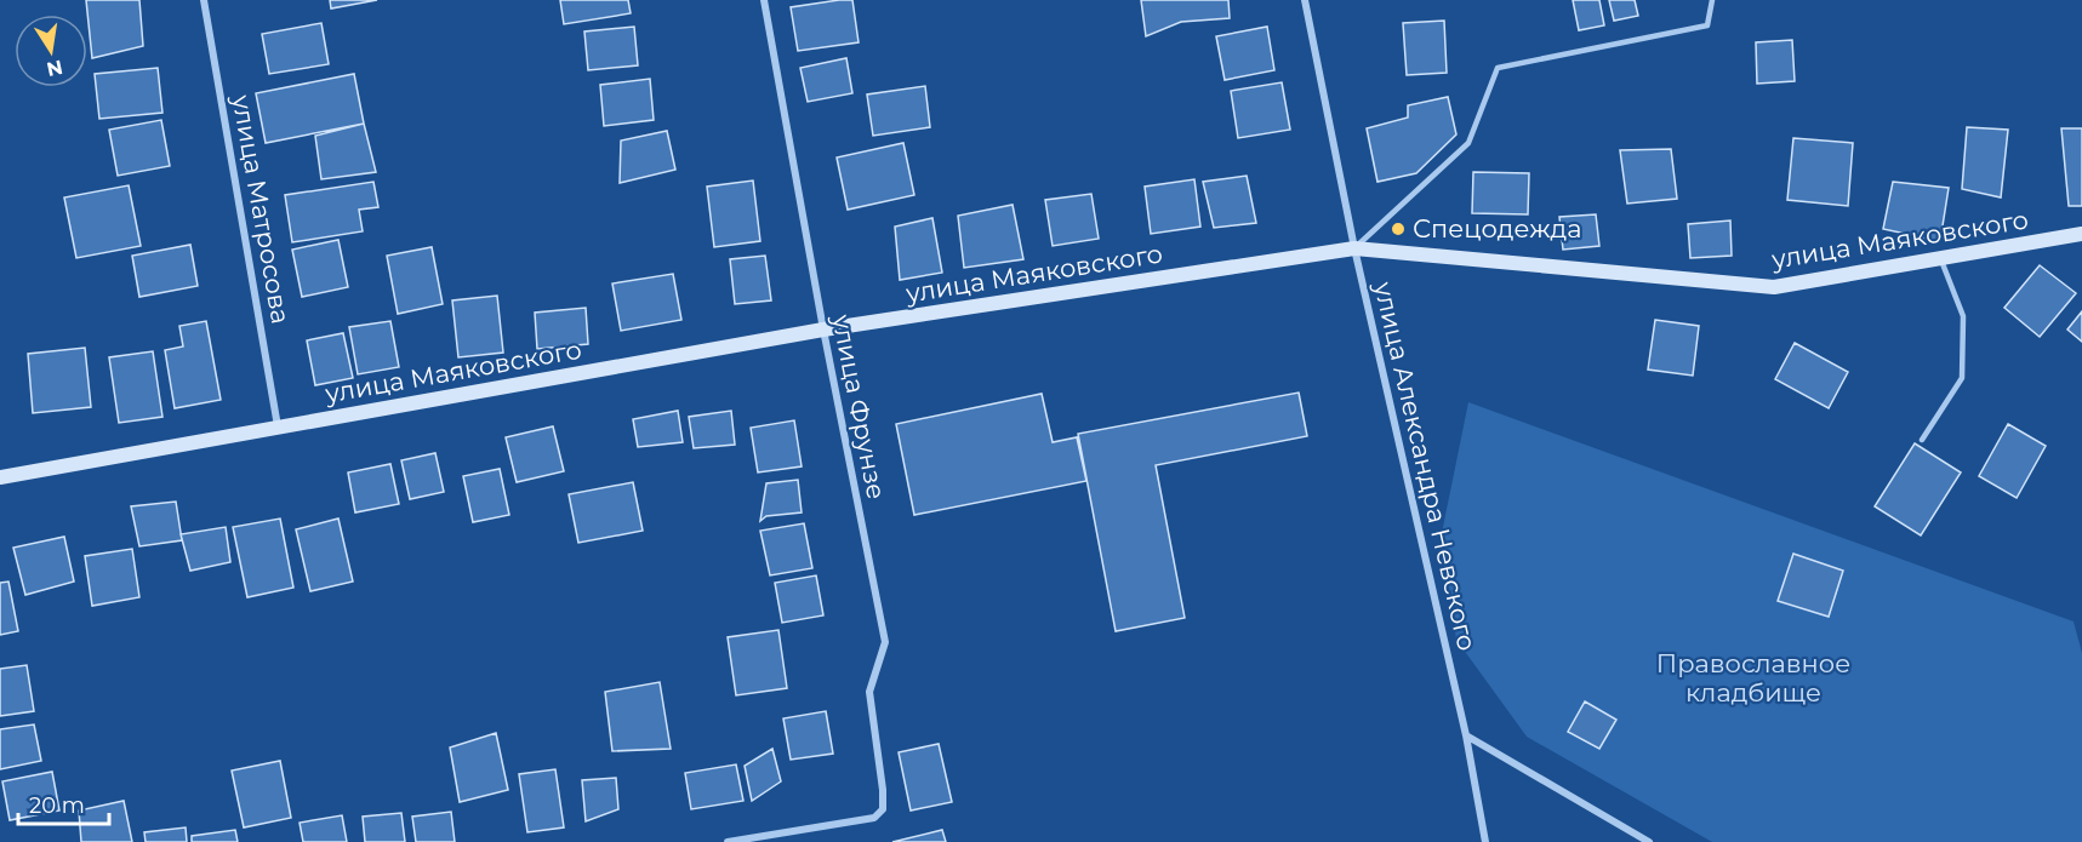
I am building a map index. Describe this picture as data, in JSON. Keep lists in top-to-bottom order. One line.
{"streets":{"street":["улица Матросова","улица Маяковского","улица Фрунзе","улица Александра Невского"]},"crossings":[["улица Матросова","улица Маяковского"],["улица Маяковского","улица Фрунзе"],["улица Маяковского","улица Александра Невского"]],"parks":["Православное кладбище"],"places":["Спецодежда"],"scale_bar":"20 m","north":"bottom"}
